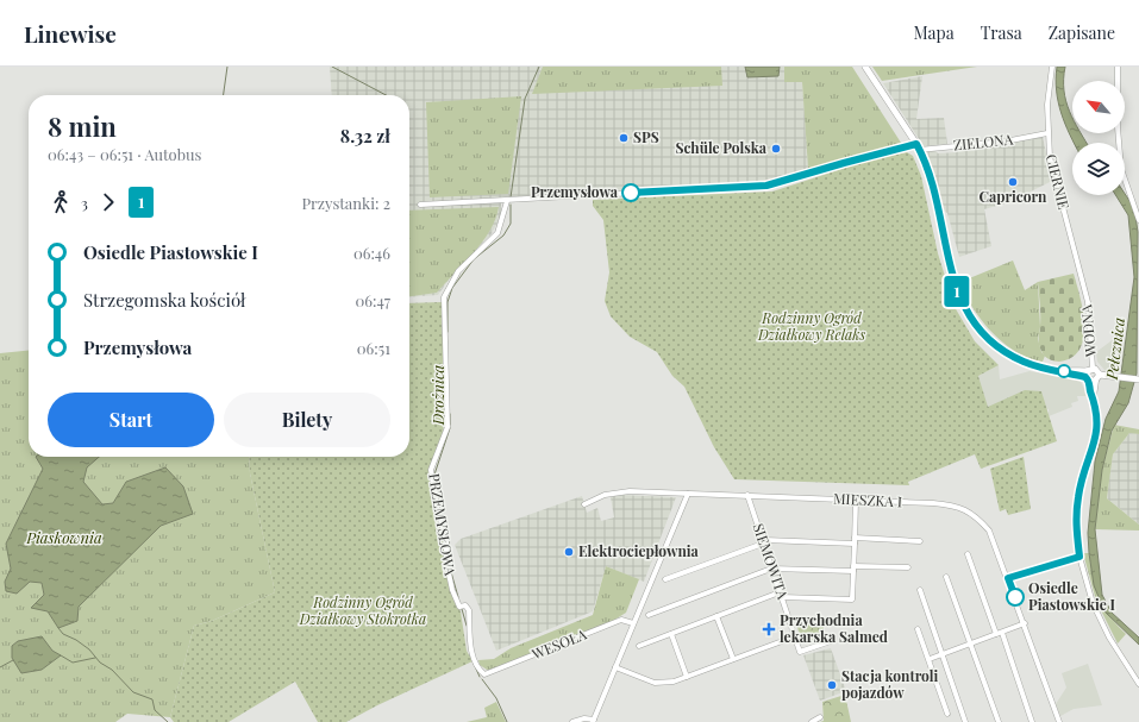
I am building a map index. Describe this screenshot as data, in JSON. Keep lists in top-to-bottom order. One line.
{"streets":{"street":["ZIELONA","CIERNIE","WODNA","MIESZKA I","PRZEMYSŁOWA","SIEMOWITA","WESOŁA"]},"crossings":[["ZIELONA","CIERNIE"],["CIERNIE","WODNA"],["MIESZKA I","SIEMOWITA"],["PRZEMYSŁOWA","WESOŁA"]],"water":["Pełcznica","Drożnica","Piaskownia"],"parks":["Rodzinny Ogród Działkowy Relaks","Rodzinny Ogród Działkowy Stokrotka"],"places":{"other":["SPS","Schüle Polska","Capricorn","Przemysłowa","Elektrociepłownia","Osiedle Piastowskie I","Stacja kontroli pojazdów"],"health":["Przychodnia lekarska Salmed"]},"lines":["bus line 1"],"north":"top left","page":{"header":"Linewise","nav":["Mapa","Trasa","Zapisane"],"on_map":"1","heading":["8 min","06:43 – 06:51 · Autobus","8.32 zł"],"legs":["3","1","Przystanki: 2"],"list":[{"name":"Osiedle Piastowskie I","value":"06:46"},{"name":"Strzegomska kościół","value":"06:47"},{"name":"Przemysłowa","value":"06:51"}],"buttons":["Start","Bilety"]}}
